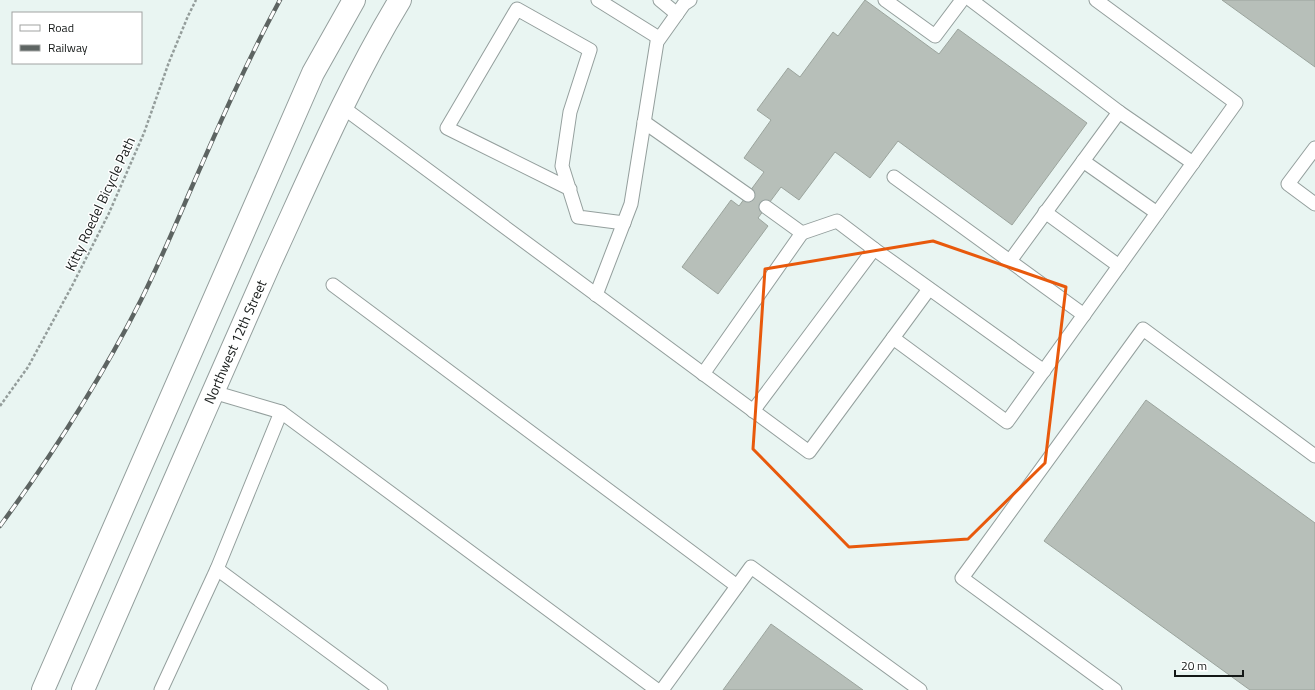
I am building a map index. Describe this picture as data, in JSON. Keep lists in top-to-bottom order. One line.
{"streets":{"main road":["Northwest 12th Street"],"path":["Kitty Roedel Bicycle Path"]},"legend":["Road","Railway"],"scale_bar":"20 m"}
